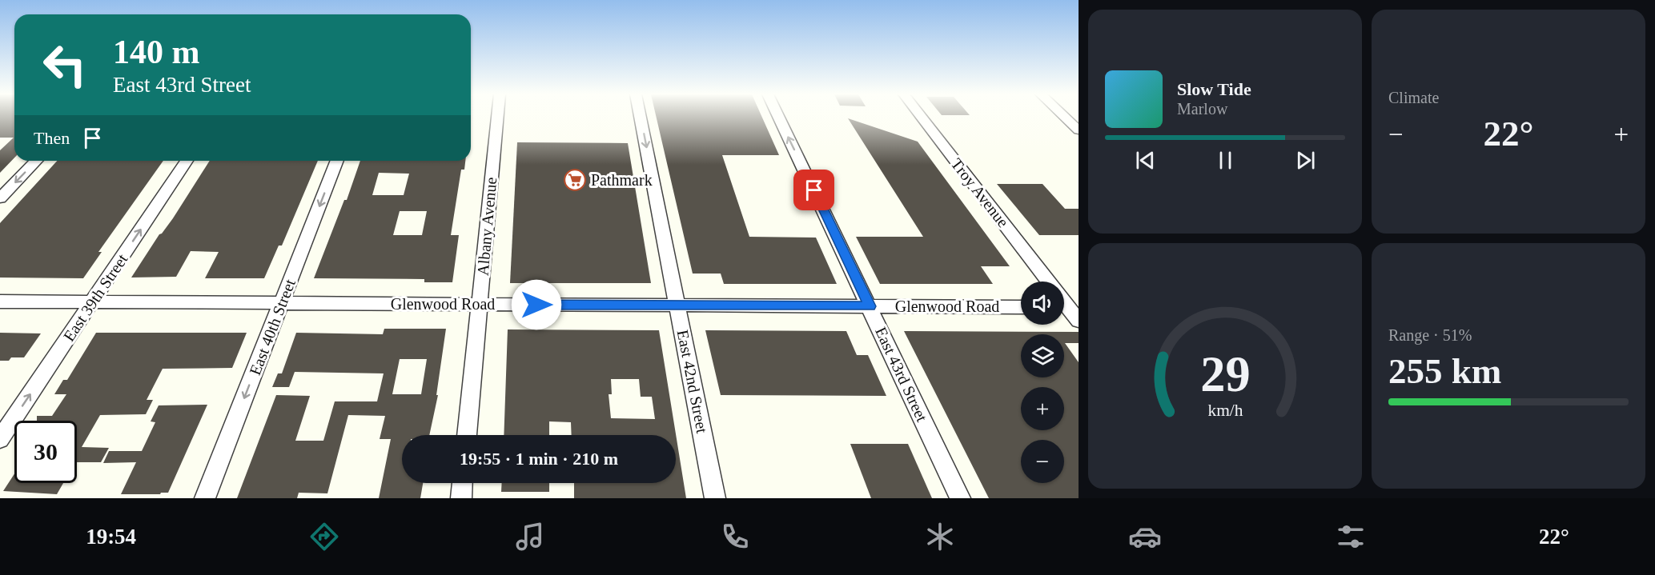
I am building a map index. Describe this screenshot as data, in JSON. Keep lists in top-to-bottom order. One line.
{"streets":{"street":["Troy Avenue","Albany Avenue","East 39th Street","Glenwood Road","East 40th Street","East 43rd Street","East 42nd Street"]},"crossings":[["Albany Avenue","Glenwood Road"],["East 39th Street","Glenwood Road"],["Glenwood Road","East 40th Street"],["Glenwood Road","East 43rd Street"],["Glenwood Road","East 42nd Street"]],"one_way":["East 39th Street","East 40th Street","East 43rd Street","East 42nd Street"],"places":{"supermarket":["Pathmark"]},"page":{"tile":["Climate",["Range · 51%","255 km"]],"turn":["140 m","East 43rd Street"],"song":["Slow Tide","Marlow"],"heat":["−","22°","+"],"then":"Then","map_buttons":["+","−"],"limit":"30","trip":"19:55 · 1 min · 210 m","tabs":["19:54","22°"],"gauge":["29","km/h"]}}
